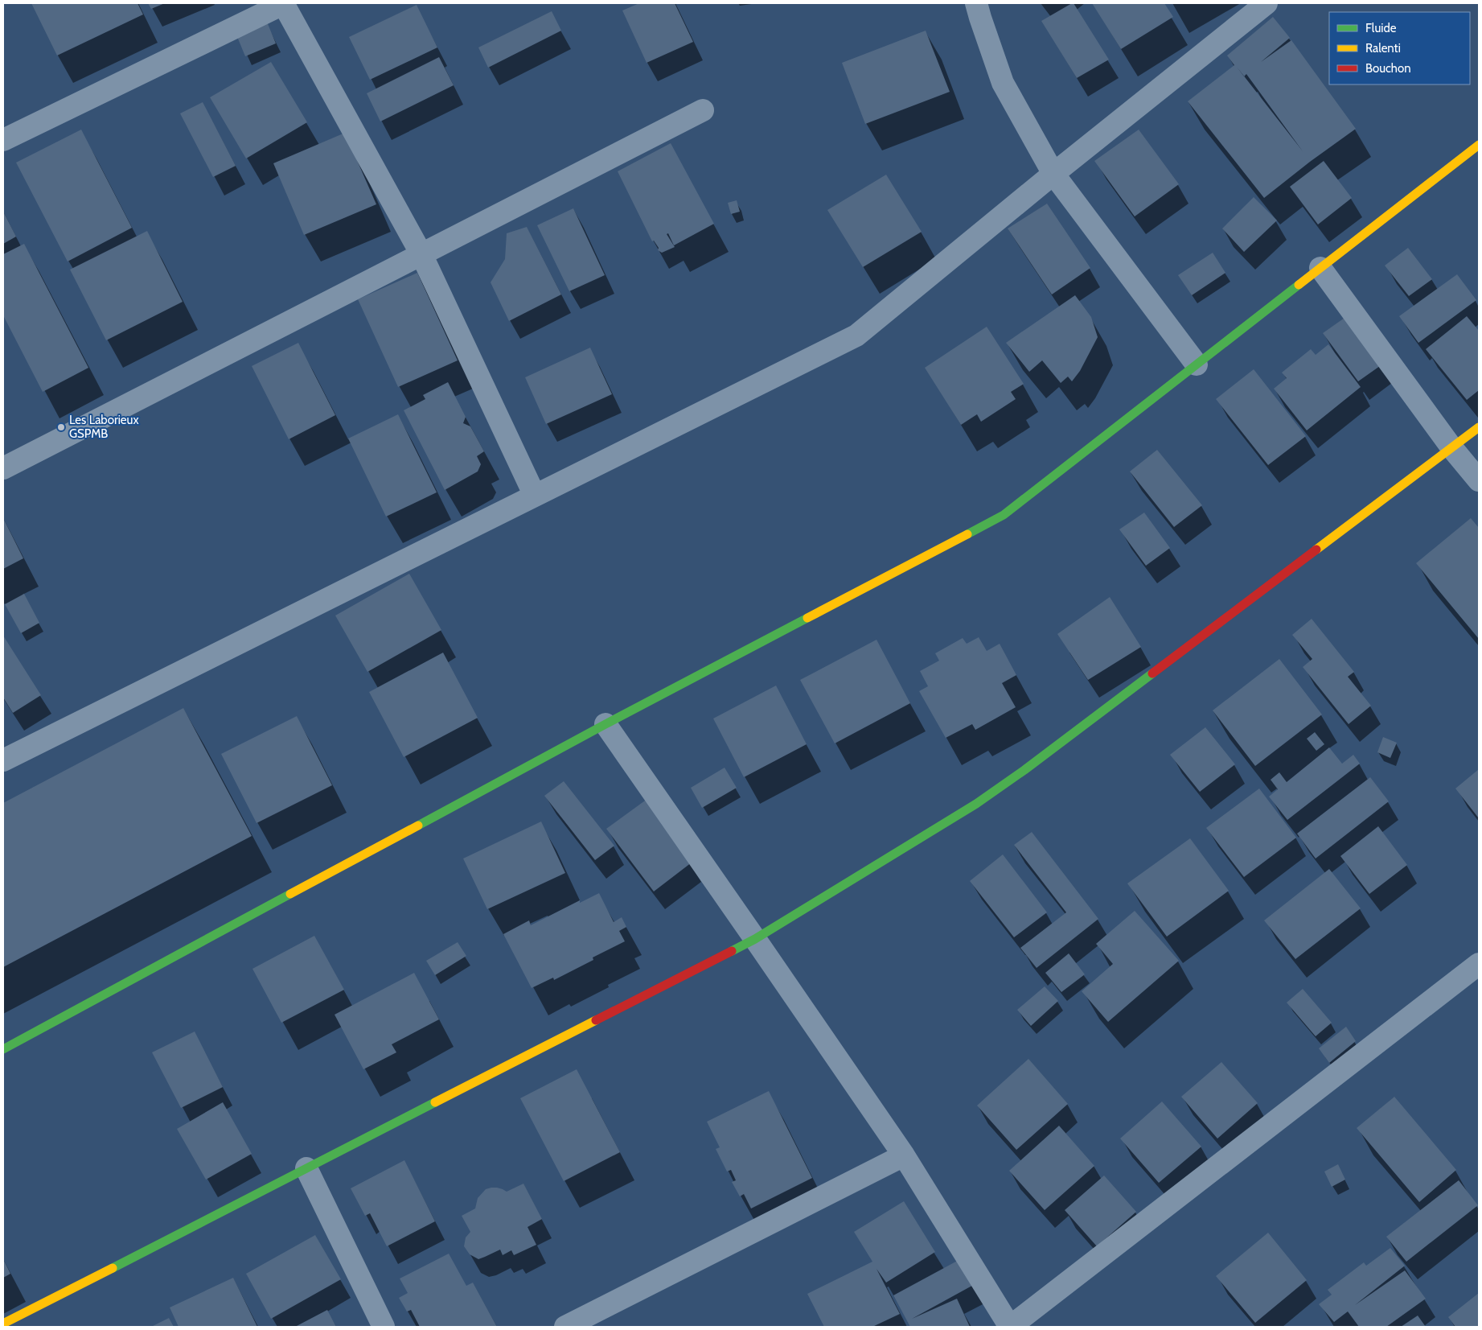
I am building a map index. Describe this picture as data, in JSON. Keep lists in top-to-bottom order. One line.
{"places":["Les Laborieux GSPMB"],"legend":["Fluide","Ralenti","Bouchon"]}
